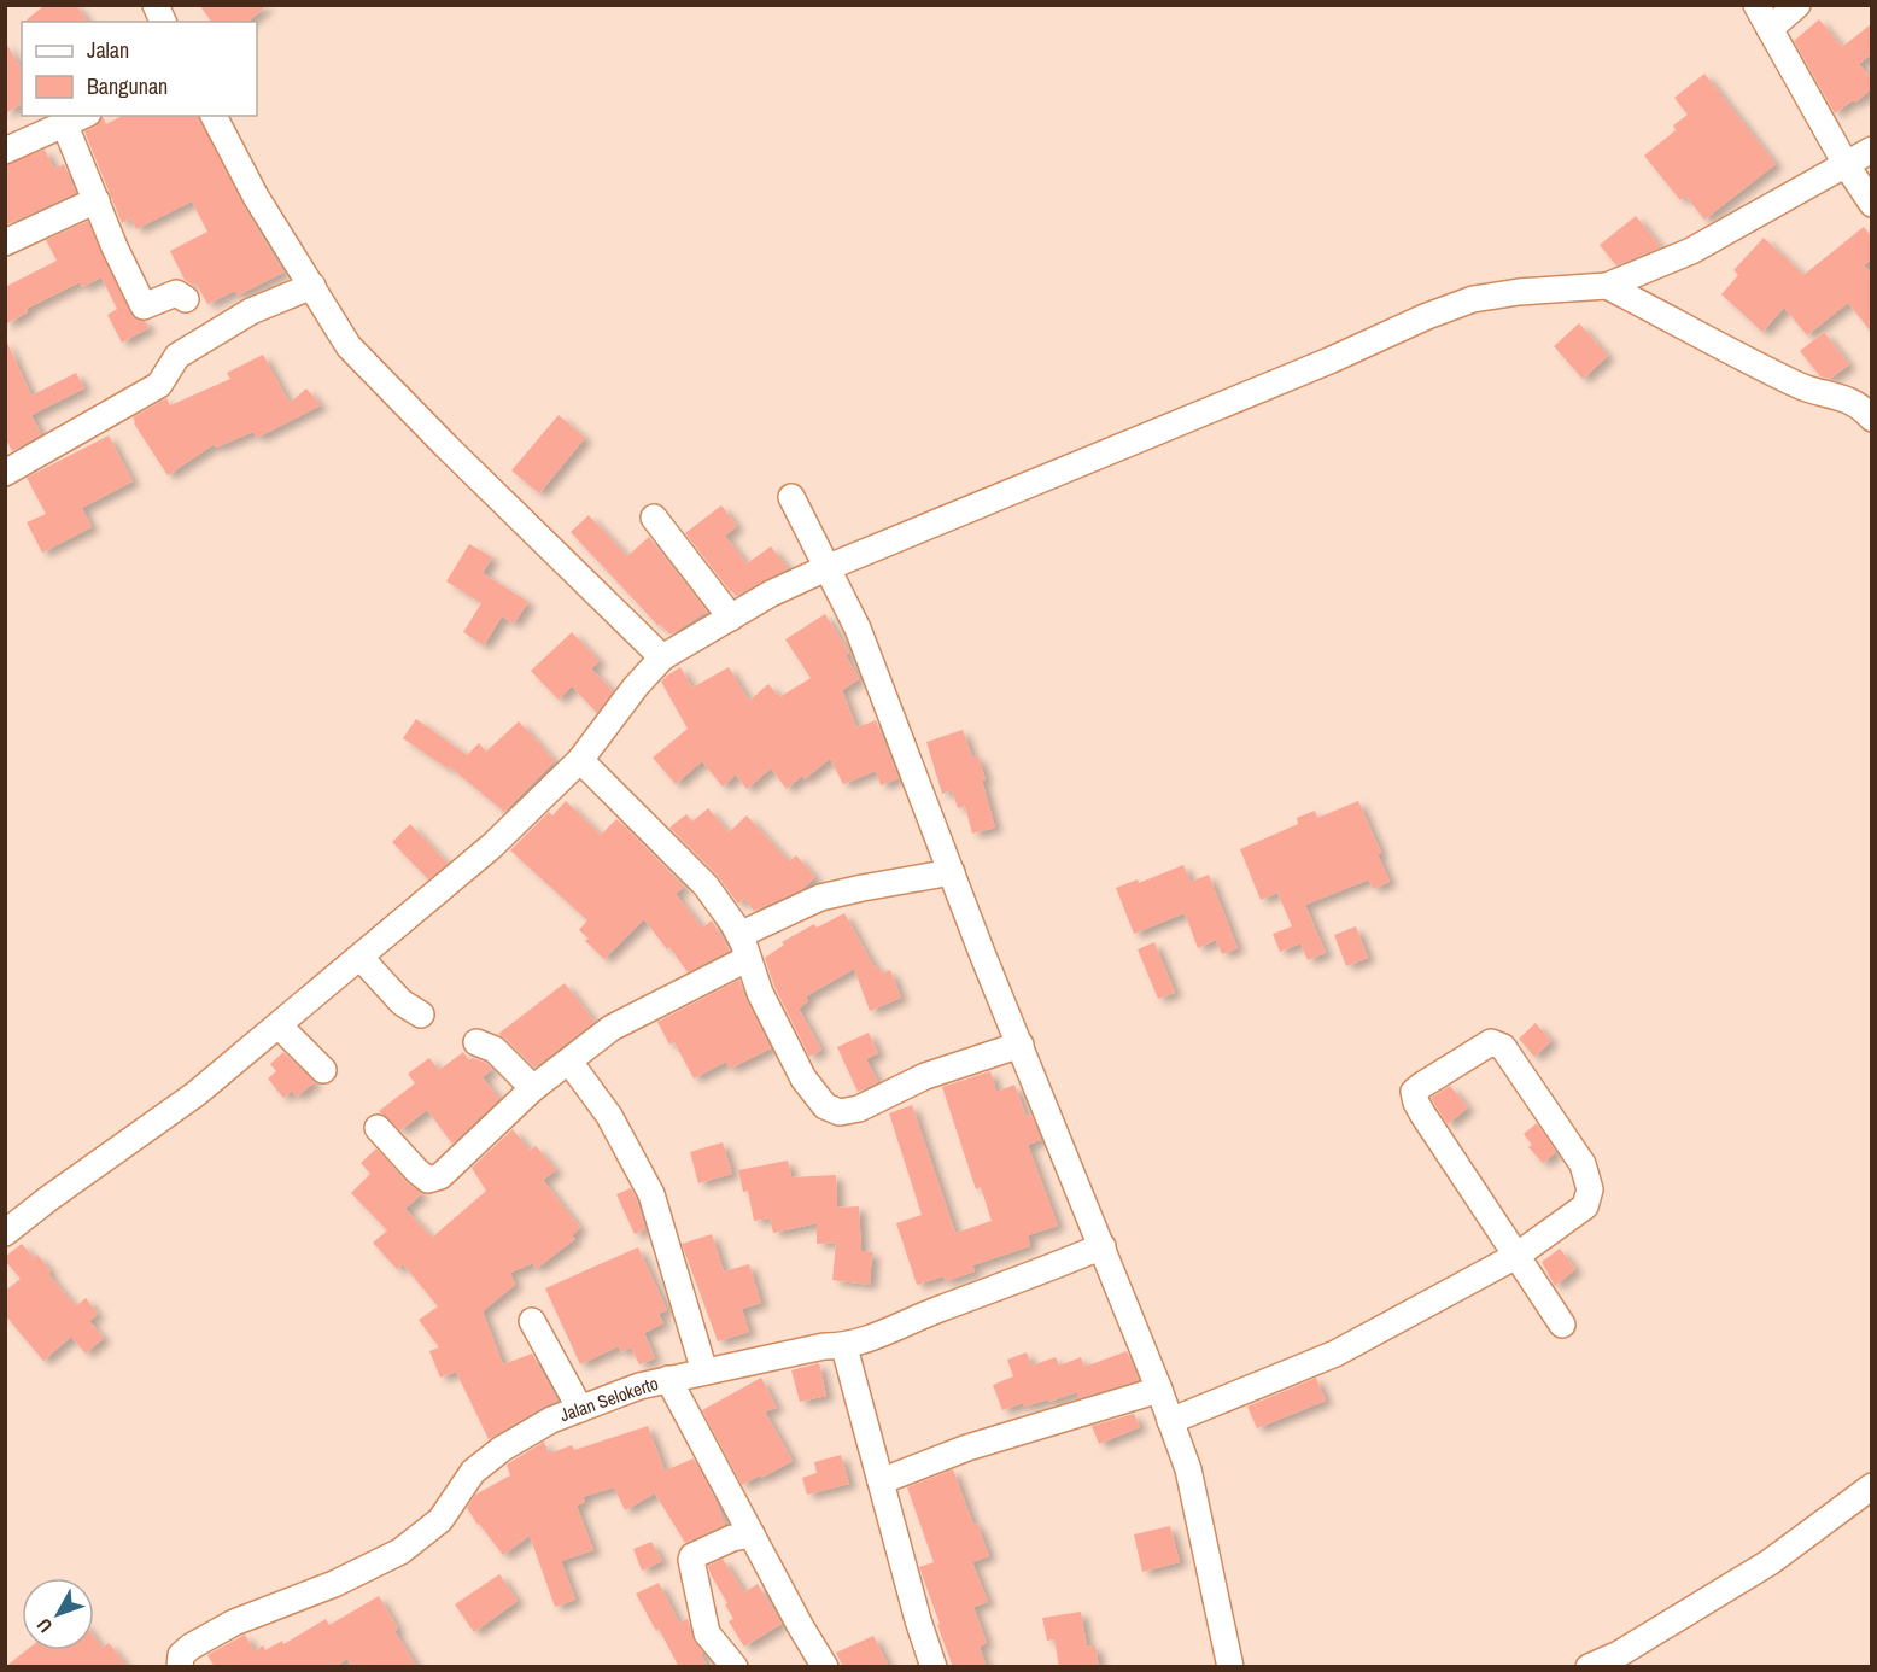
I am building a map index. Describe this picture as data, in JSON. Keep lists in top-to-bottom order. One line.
{"streets":{"street":["Jalan Selokerto"]},"legend":["Jalan","Bangunan"],"north":"bottom left"}
